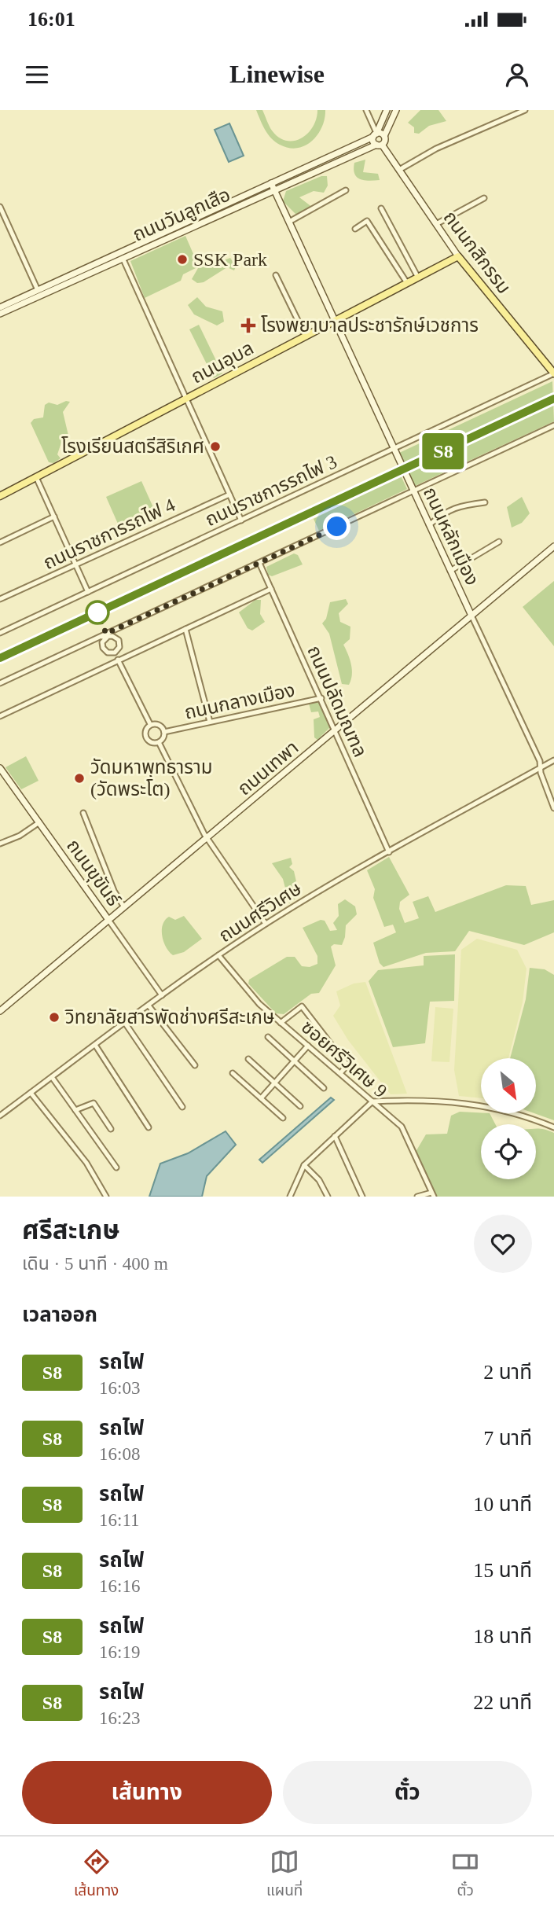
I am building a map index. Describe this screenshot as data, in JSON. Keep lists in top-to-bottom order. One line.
{"streets":{"main road":["ถนนกสิกรรม","ถนนอุบล"],"street":["ถนนวันลูกเสือ","ถนนราชการรถไฟ 3","ถนนราชการรถไฟ 4","ถนนหลักเมือง","ถนนกลางเมือง","ถนนปลัดมณฑล","ถนนเทพา","ถนนขุขันธ์","ถนนศรีวิเศษ","ซอยศรีวิเศษ 9"]},"crossings":[["ถนนวันลูกเสือ","ถนนกสิกรรม"],["ถนนวันลูกเสือ","ถนนหลักเมือง"],["ถนนกสิกรรม","ถนนอุบล"],["ถนนกสิกรรม","ถนนราชการรถไฟ 3"],["ถนนอุบล","ถนนหลักเมือง"],["ถนนราชการรถไฟ 3","ถนนหลักเมือง"],["ถนนหลักเมือง","ถนนเทพา"],["ถนนหลักเมือง","ถนนศรีวิเศษ"],["ถนนกลางเมือง","ถนนปลัดมณฑล"],["ถนนปลัดมณฑล","ถนนเทพา"],["ถนนปลัดมณฑล","ถนนศรีวิเศษ"],["ถนนเทพา","ถนนขุขันธ์"],["ถนนขุขันธ์","ถนนศรีวิเศษ"],["ถนนศรีวิเศษ","ซอยศรีวิเศษ 9"]],"places":{"other":["SSK Park","โรงเรียนสตรีสิริเกศ","วัดมหาพุทธาราม (วัดพระโต)","วิทยาลัยสารพัดช่างศรีสะเกษ"],"health":["โรงพยาบาลประชารักษ์เวชการ"]},"north":"bottom right","page":{"status":"16:01","header":"Linewise","on_map":"S8","heading":[["ศรีสะเกษ","เดิน · 5 นาที · 400 m"],"เวลาออก"],"list":[{"mark":"S8","name":"รถไฟ","note":"16:03","value":"2 นาที"},{"mark":"S8","name":"รถไฟ","note":"16:08","value":"7 นาที"},{"mark":"S8","name":"รถไฟ","note":"16:11","value":"10 นาที"},{"mark":"S8","name":"รถไฟ","note":"16:16","value":"15 นาที"},{"mark":"S8","name":"รถไฟ","note":"16:19","value":"18 นาที"},{"mark":"S8","name":"รถไฟ","note":"16:23","value":"22 นาที"}],"buttons":["เส้นทาง","ตั๋ว"],"tabs":["เส้นทาง","แผนที่","ตั๋ว"]}}
